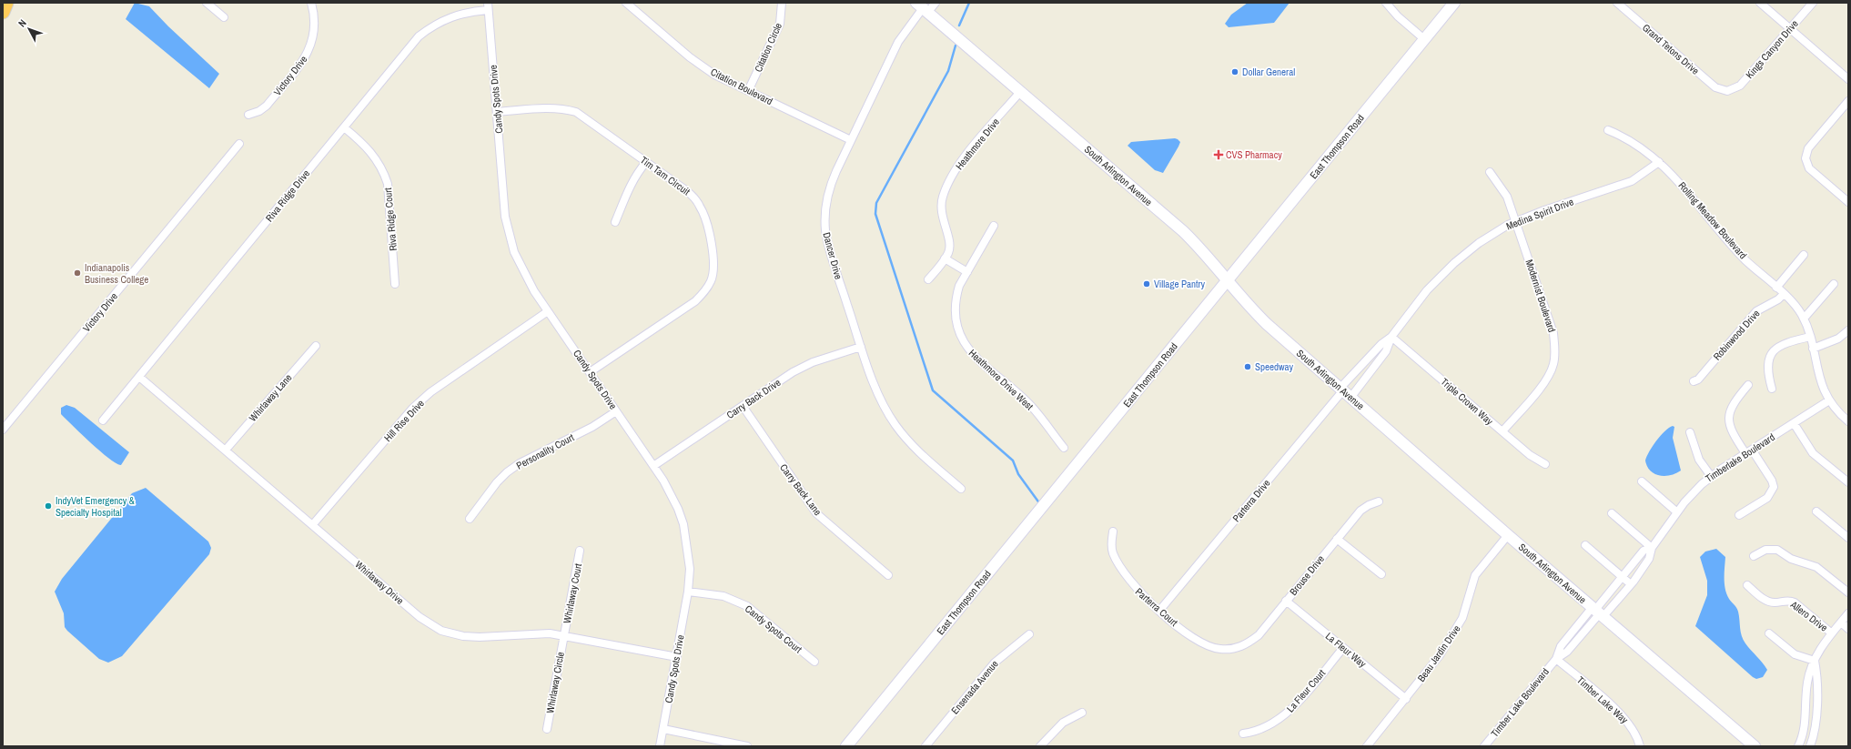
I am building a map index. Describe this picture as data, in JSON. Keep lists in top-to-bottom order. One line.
{"streets":{"main road":["East Thompson Road","South Arlington Avenue"],"street":["Citation Circle","Grand Tetons Drive","Kings Canyon Drive","Victory Drive","Citation Boulevard","Candy Spots Drive","Heathmore Drive","Tim Tam Circuit","Riva Ridge Drive","Medina Spirit Drive","Riva Ridge Court","Rolling Meadow Boulevard","Dancer Drive","Modernist Boulevard","Robinwood Drive","Heathmore Drive West","Whirlaway Lane","Carry Back Drive","Triple Crown Way","Hill Rise Drive","Personality Court","Timberlake Boulevard","Carry Back Lane","Parterra Drive","Brouse Drive","Whirlaway Drive","Whirlaway Court","Parterra Court","Allero Drive","Candy Spots Court","La Fleur Way","Beau Jardin Drive","Whirlaway Circle","Ensenada Avenue","La Fleur Court","Timber Lake Way","Timber Lake Boulevard"]},"crossings":[["Citation Circle","Citation Boulevard"],["Grand Tetons Drive","Kings Canyon Drive"],["Citation Boulevard","Dancer Drive"],["Candy Spots Drive","Tim Tam Circuit"],["Candy Spots Drive","Riva Ridge Drive"],["Candy Spots Drive","Carry Back Drive"],["Candy Spots Drive","Hill Rise Drive"],["Candy Spots Drive","Personality Court"],["Candy Spots Drive","Whirlaway Drive"],["Candy Spots Drive","Candy Spots Court"],["Heathmore Drive","South Arlington Avenue"],["East Thompson Road","South Arlington Avenue"],["South Arlington Avenue","Medina Spirit Drive"],["South Arlington Avenue","Dancer Drive"],["South Arlington Avenue","Parterra Drive"],["South Arlington Avenue","Beau Jardin Drive"],["South Arlington Avenue","Timber Lake Boulevard"],["Riva Ridge Drive","Riva Ridge Court"],["Riva Ridge Drive","Whirlaway Drive"],["Medina Spirit Drive","Rolling Meadow Boulevard"],["Medina Spirit Drive","Modernist Boulevard"],["Medina Spirit Drive","Triple Crown Way"],["Medina Spirit Drive","Parterra Drive"],["Rolling Meadow Boulevard","Robinwood Drive"],["Rolling Meadow Boulevard","Timberlake Boulevard"],["Dancer Drive","Carry Back Drive"],["Modernist Boulevard","Triple Crown Way"],["Whirlaway Lane","Whirlaway Drive"],["Carry Back Drive","Carry Back Lane"],["Hill Rise Drive","Whirlaway Drive"],["Timberlake Boulevard","Timber Lake Boulevard"],["Parterra Drive","Parterra Court"],["Brouse Drive","Parterra Court"],["Brouse Drive","La Fleur Way"],["Whirlaway Drive","Whirlaway Court"],["Whirlaway Drive","Whirlaway Circle"],["Whirlaway Court","Whirlaway Circle"],["La Fleur Way","Beau Jardin Drive"],["La Fleur Way","La Fleur Court"],["Timber Lake Way","Timber Lake Boulevard"]],"places":{"other":["Dollar General","Indianapolis Business College","Village Pantry","Speedway","IndyVet Emergency & Specialty Hospital"],"health":["CVS Pharmacy"]},"north":"top left"}
